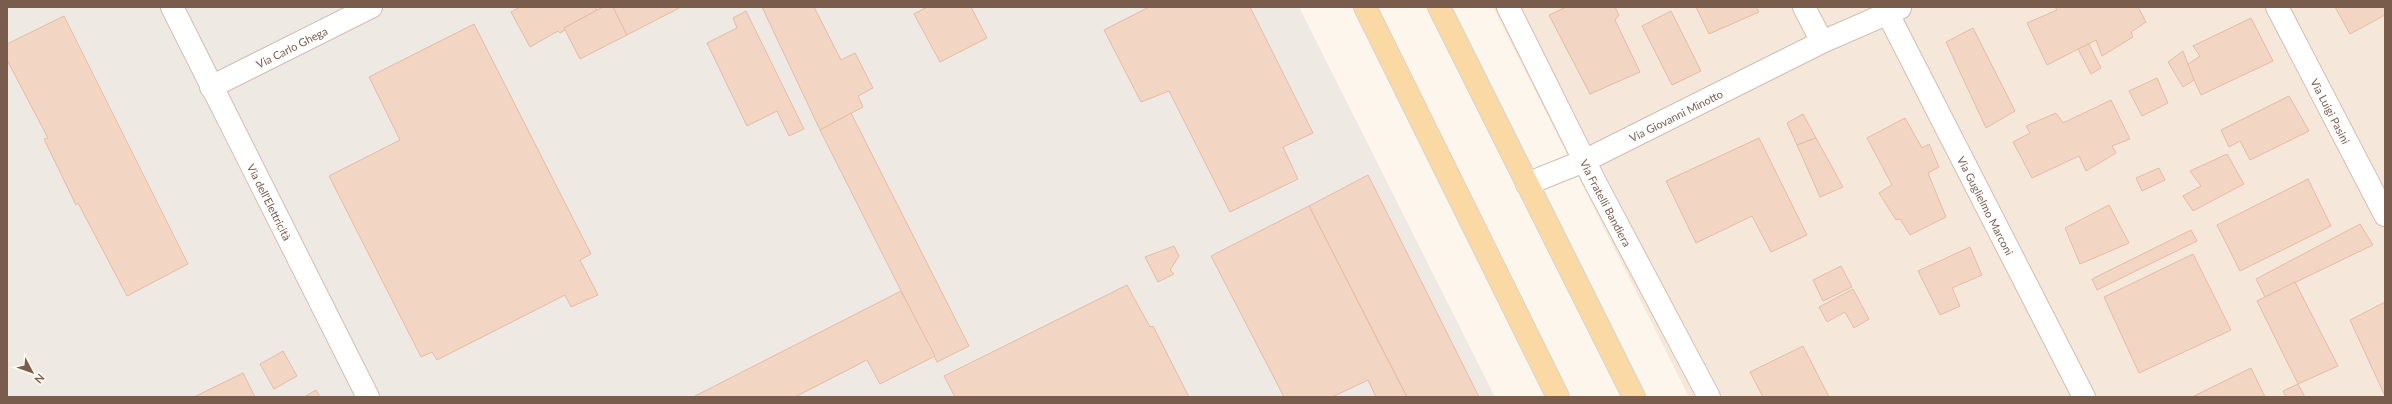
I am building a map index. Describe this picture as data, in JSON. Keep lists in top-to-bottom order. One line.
{"streets":{"street":["Via Carlo Ghega","Via Luigi Pasini","Via Giovanni Minotto","Via dell'Elettricità","Via Fratelli Bandiera","Via Guglielmo Marconi"]},"crossings":[["Via Carlo Ghega","Via dell'Elettricità"],["Via Giovanni Minotto","Via Fratelli Bandiera"],["Via Giovanni Minotto","Via Guglielmo Marconi"]],"north":"bottom right"}
